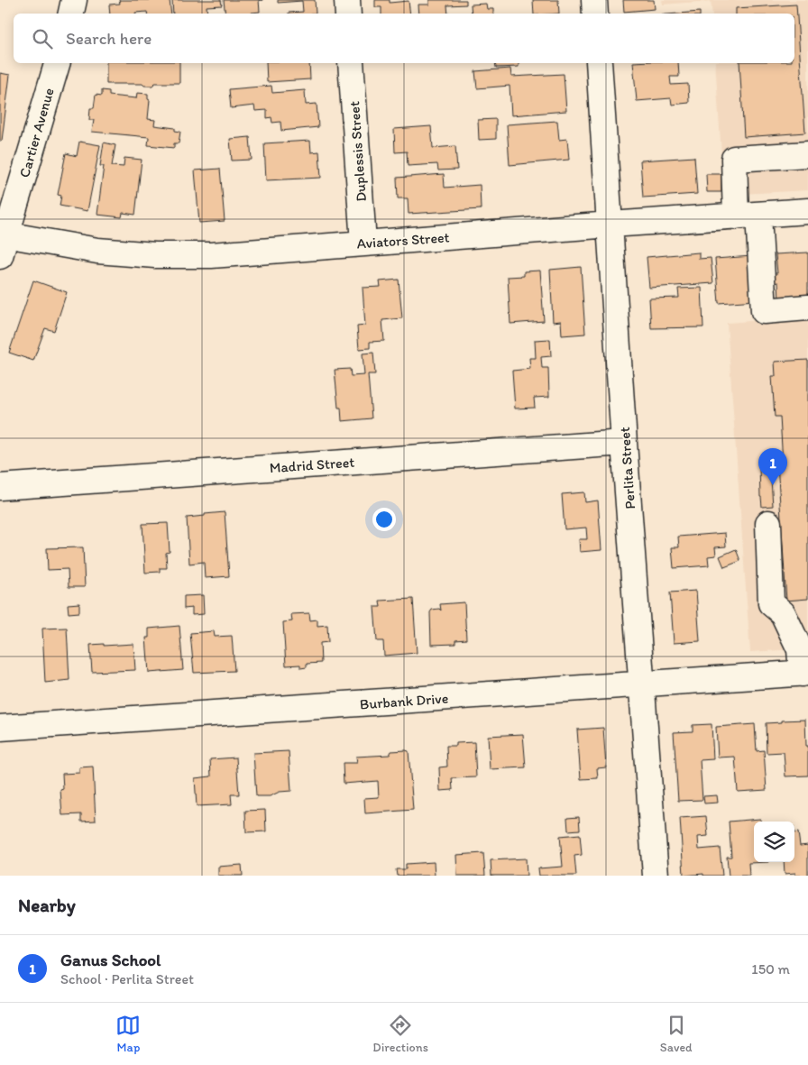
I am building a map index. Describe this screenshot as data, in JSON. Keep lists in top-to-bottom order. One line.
{"streets":{"street":["Cartier Avenue","Duplessis Street","Aviators Street","Madrid Street","Perlita Street","Burbank Drive"]},"crossings":[["Cartier Avenue","Aviators Street"],["Duplessis Street","Aviators Street"],["Aviators Street","Perlita Street"],["Madrid Street","Perlita Street"],["Perlita Street","Burbank Drive"]],"page":{"search":"Search here","pins":"1","heading":"Nearby","list":[{"mark":"1","name":"Ganus School","note":"School · Perlita Street","value":"150 m"}],"nav":["Map","Directions","Saved"]}}
